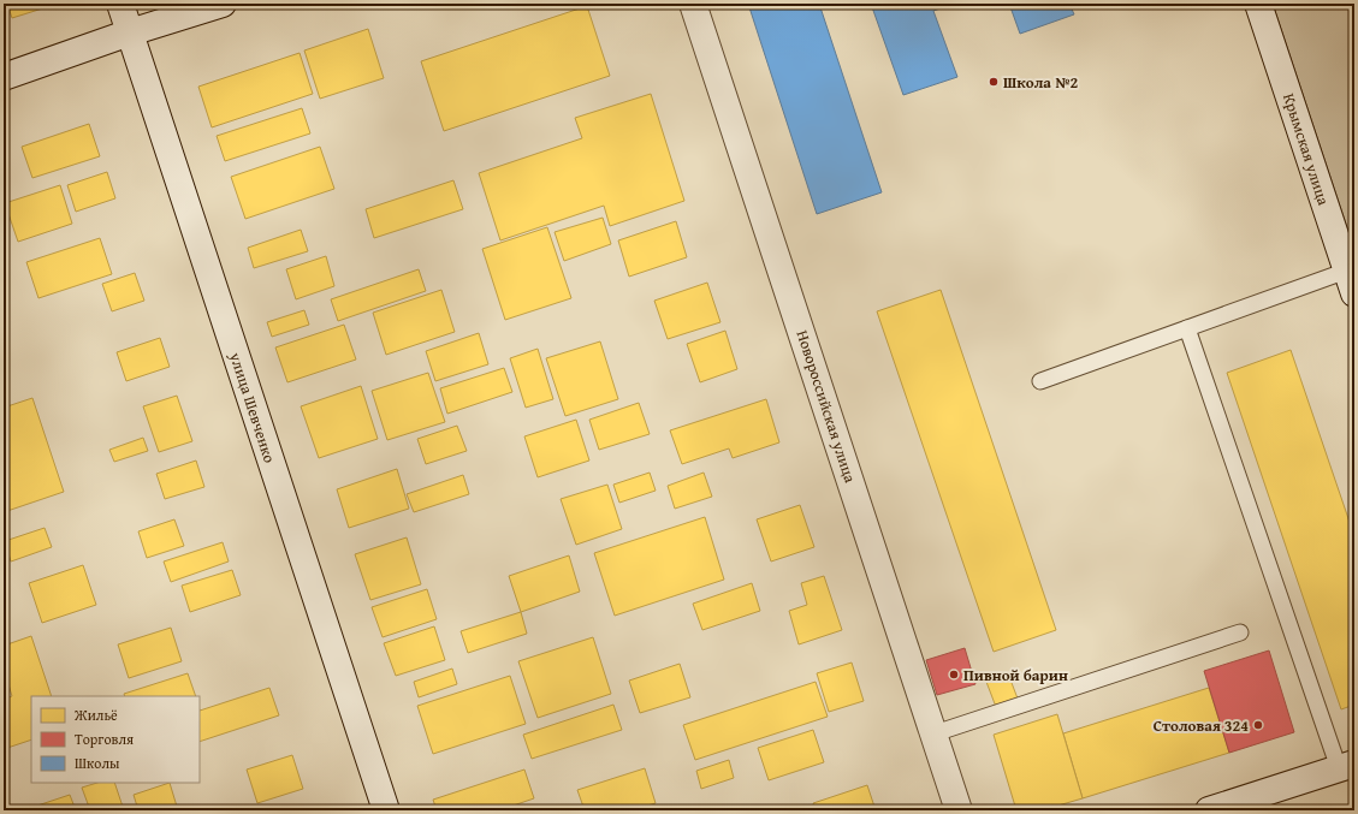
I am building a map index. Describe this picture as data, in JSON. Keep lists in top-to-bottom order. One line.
{"streets":{"street":["Крымская улица","Новороссийская улица","улица Шевченко"]},"places":["Школа №2","Пивной барин","Столовая 324"],"legend":["Жильё","Торговля","Школы"]}
